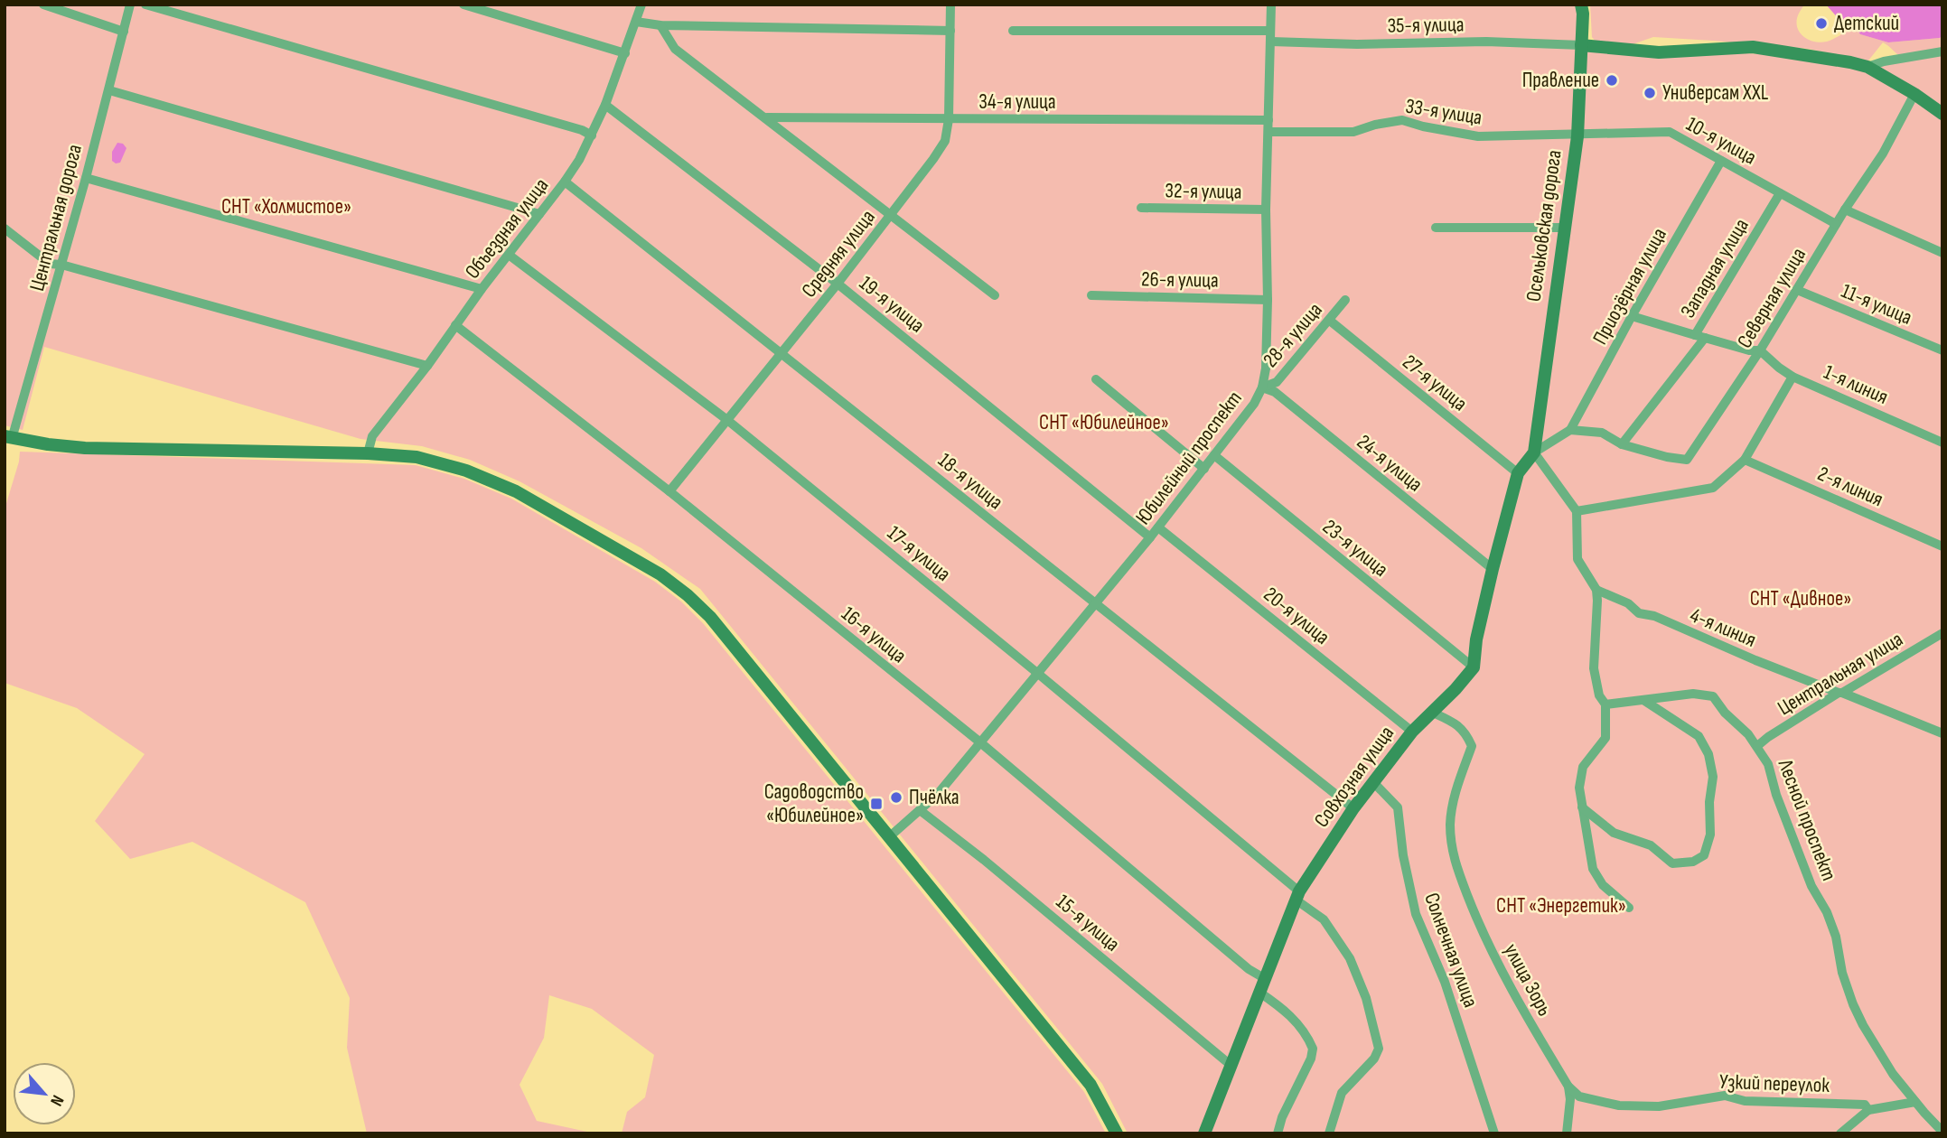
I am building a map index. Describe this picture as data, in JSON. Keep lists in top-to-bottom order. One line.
{"streets":{"street":["35-я улица","34-я улица","33-я улица","10-я улица","32-я улица","Центральная дорога","Осельковская дорога","Объездная улица","Средняя улица","Западная улица","26-я улица","Приозёрная улица","Северная улица","19-я улица","11-я улица","28-я улица","27-я улица","1-я линия","Юбилейный проспект","24-я улица","18-я улица","2-я линия","23-я улица","17-я улица","20-я улица","4-я линия","16-я улица","Центральная улица","Совхозная улица","Лесной проспект","15-я улица","Солнечная улица","улица Зорь","Узкий переулок"]},"crossings":[["35-я улица","Осельковская дорога"],["35-я улица","Юбилейный проспект"],["34-я улица","Средняя улица"],["34-я улица","Юбилейный проспект"],["33-я улица","10-я улица"],["33-я улица","Осельковская дорога"],["33-я улица","Юбилейный проспект"],["10-я улица","Осельковская дорога"],["10-я улица","Западная улица"],["10-я улица","Приозёрная улица"],["10-я улица","Северная улица"],["32-я улица","Юбилейный проспект"],["Объездная улица","19-я улица"],["Объездная улица","18-я улица"],["Объездная улица","17-я улица"],["Объездная улица","16-я улица"],["Средняя улица","19-я улица"],["Средняя улица","18-я улица"],["Средняя улица","17-я улица"],["Средняя улица","16-я улица"],["Западная улица","Северная улица"],["26-я улица","Юбилейный проспект"],["Северная улица","11-я улица"],["Северная улица","1-я линия"],["19-я улица","Юбилейный проспект"],["28-я улица","27-я улица"],["28-я улица","Юбилейный проспект"],["28-я улица","24-я улица"],["Юбилейный проспект","24-я улица"],["Юбилейный проспект","18-я улица"],["Юбилейный проспект","23-я улица"],["Юбилейный проспект","17-я улица"],["Юбилейный проспект","20-я улица"],["Юбилейный проспект","16-я улица"],["Юбилейный проспект","15-я улица"],["18-я улица","Совхозная улица"],["23-я улица","Совхозная улица"],["17-я улица","Совхозная улица"],["20-я улица","Совхозная улица"],["4-я линия","Центральная улица"],["16-я улица","Совхозная улица"],["Центральная улица","Лесной проспект"],["Совхозная улица","15-я улица"],["Совхозная улица","Солнечная улица"],["Совхозная улица","улица Зорь"],["улица Зорь","Узкий переулок"]],"parks":["СНТ «Холмистое»","СНТ «Юбилейное»","СНТ «Дивное»","СНТ «Энергетик»"],"places":{"other":["Детский","Правление","Универсам XXL","Пчёлка"],"transit":["Садоводство «Юбилейное»"]},"north":"bottom right"}
